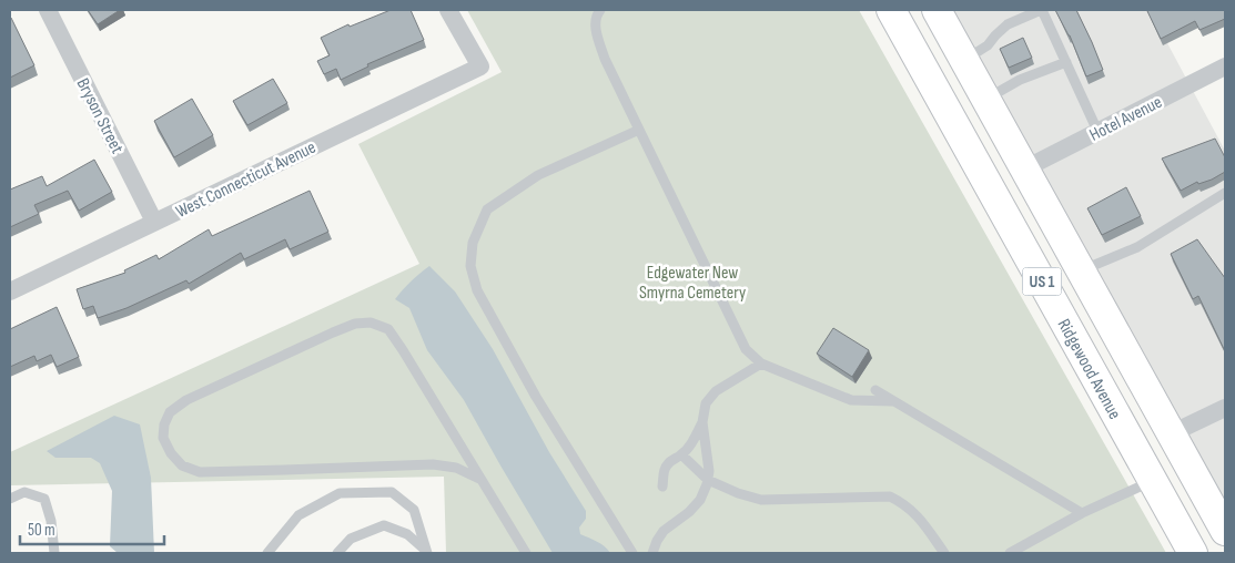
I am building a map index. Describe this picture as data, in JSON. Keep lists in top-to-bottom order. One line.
{"streets":{"main road":["US 1","Ridgewood Avenue"],"street":["Bryson Street","Hotel Avenue","West Connecticut Avenue"]},"crossings":[["Bryson Street","West Connecticut Avenue"],["Hotel Avenue","US 1"]],"parks":["Edgewater New Smyrna Cemetery"],"scale_bar":"50 m"}
